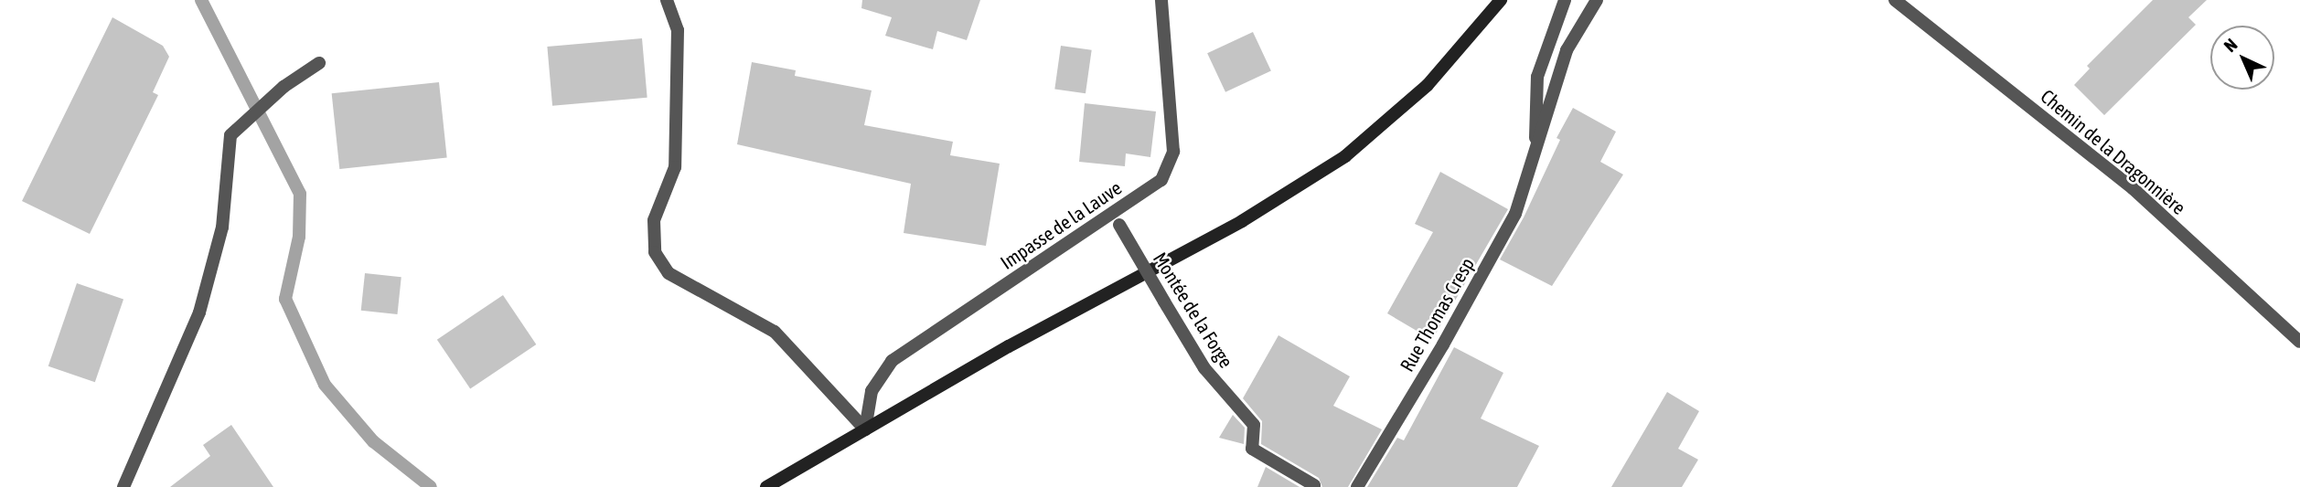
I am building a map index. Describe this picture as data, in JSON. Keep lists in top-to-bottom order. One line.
{"streets":{"street":["Chemin de la Dragonnière","Impasse de la Lauve","Montée de la Forge","Rue Thomas Cresp"]},"north":"top left"}
